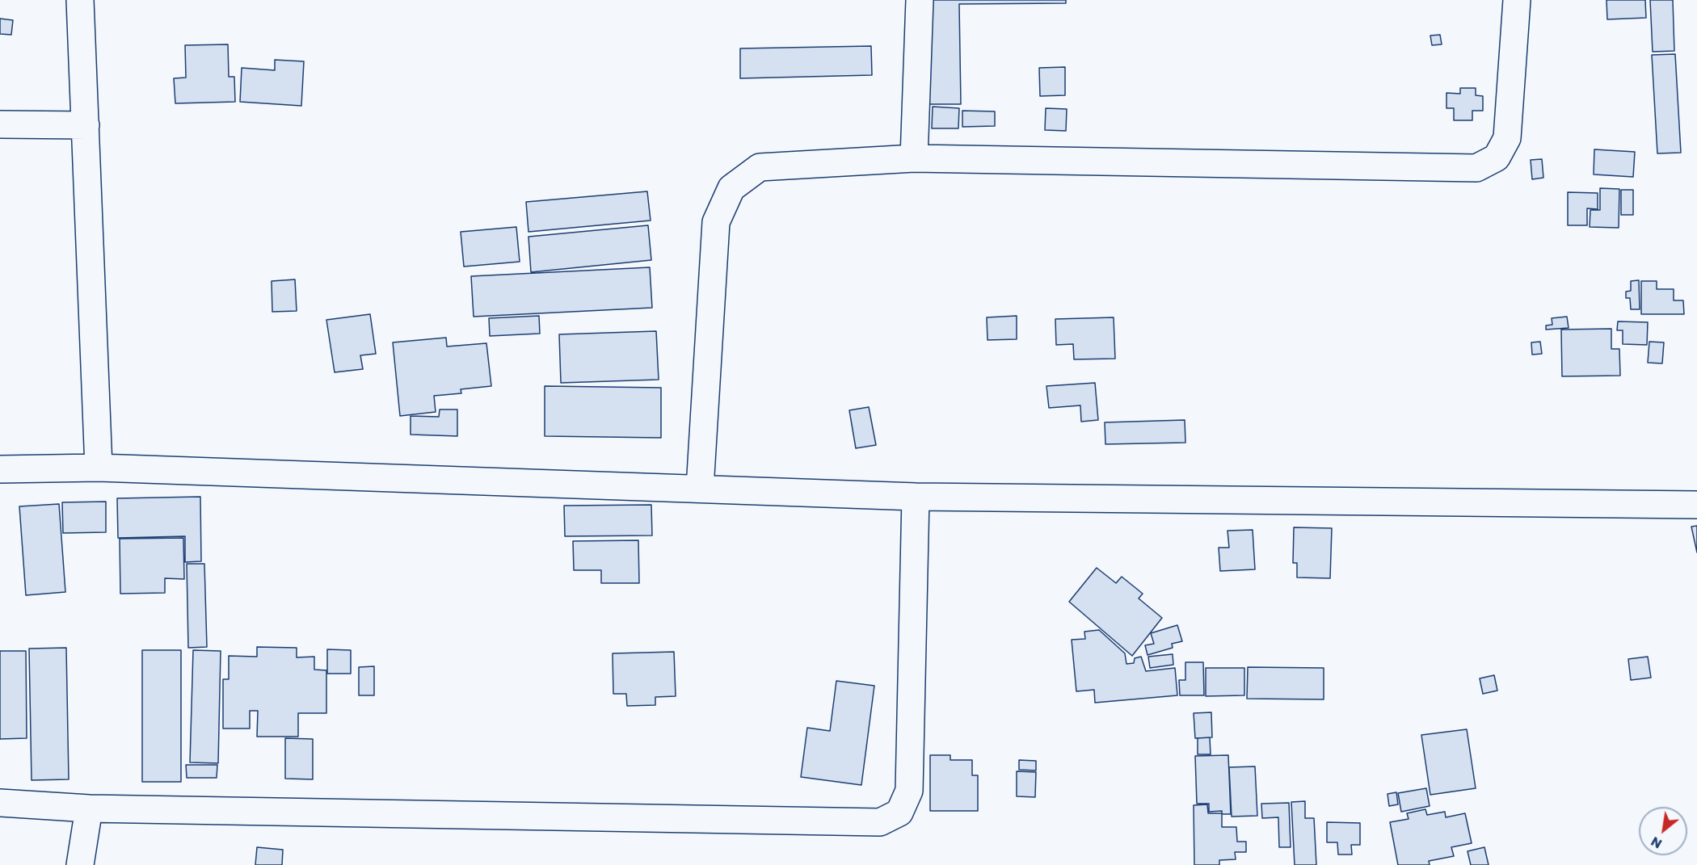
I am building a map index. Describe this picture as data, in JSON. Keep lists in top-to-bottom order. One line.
{"north":"bottom left"}
